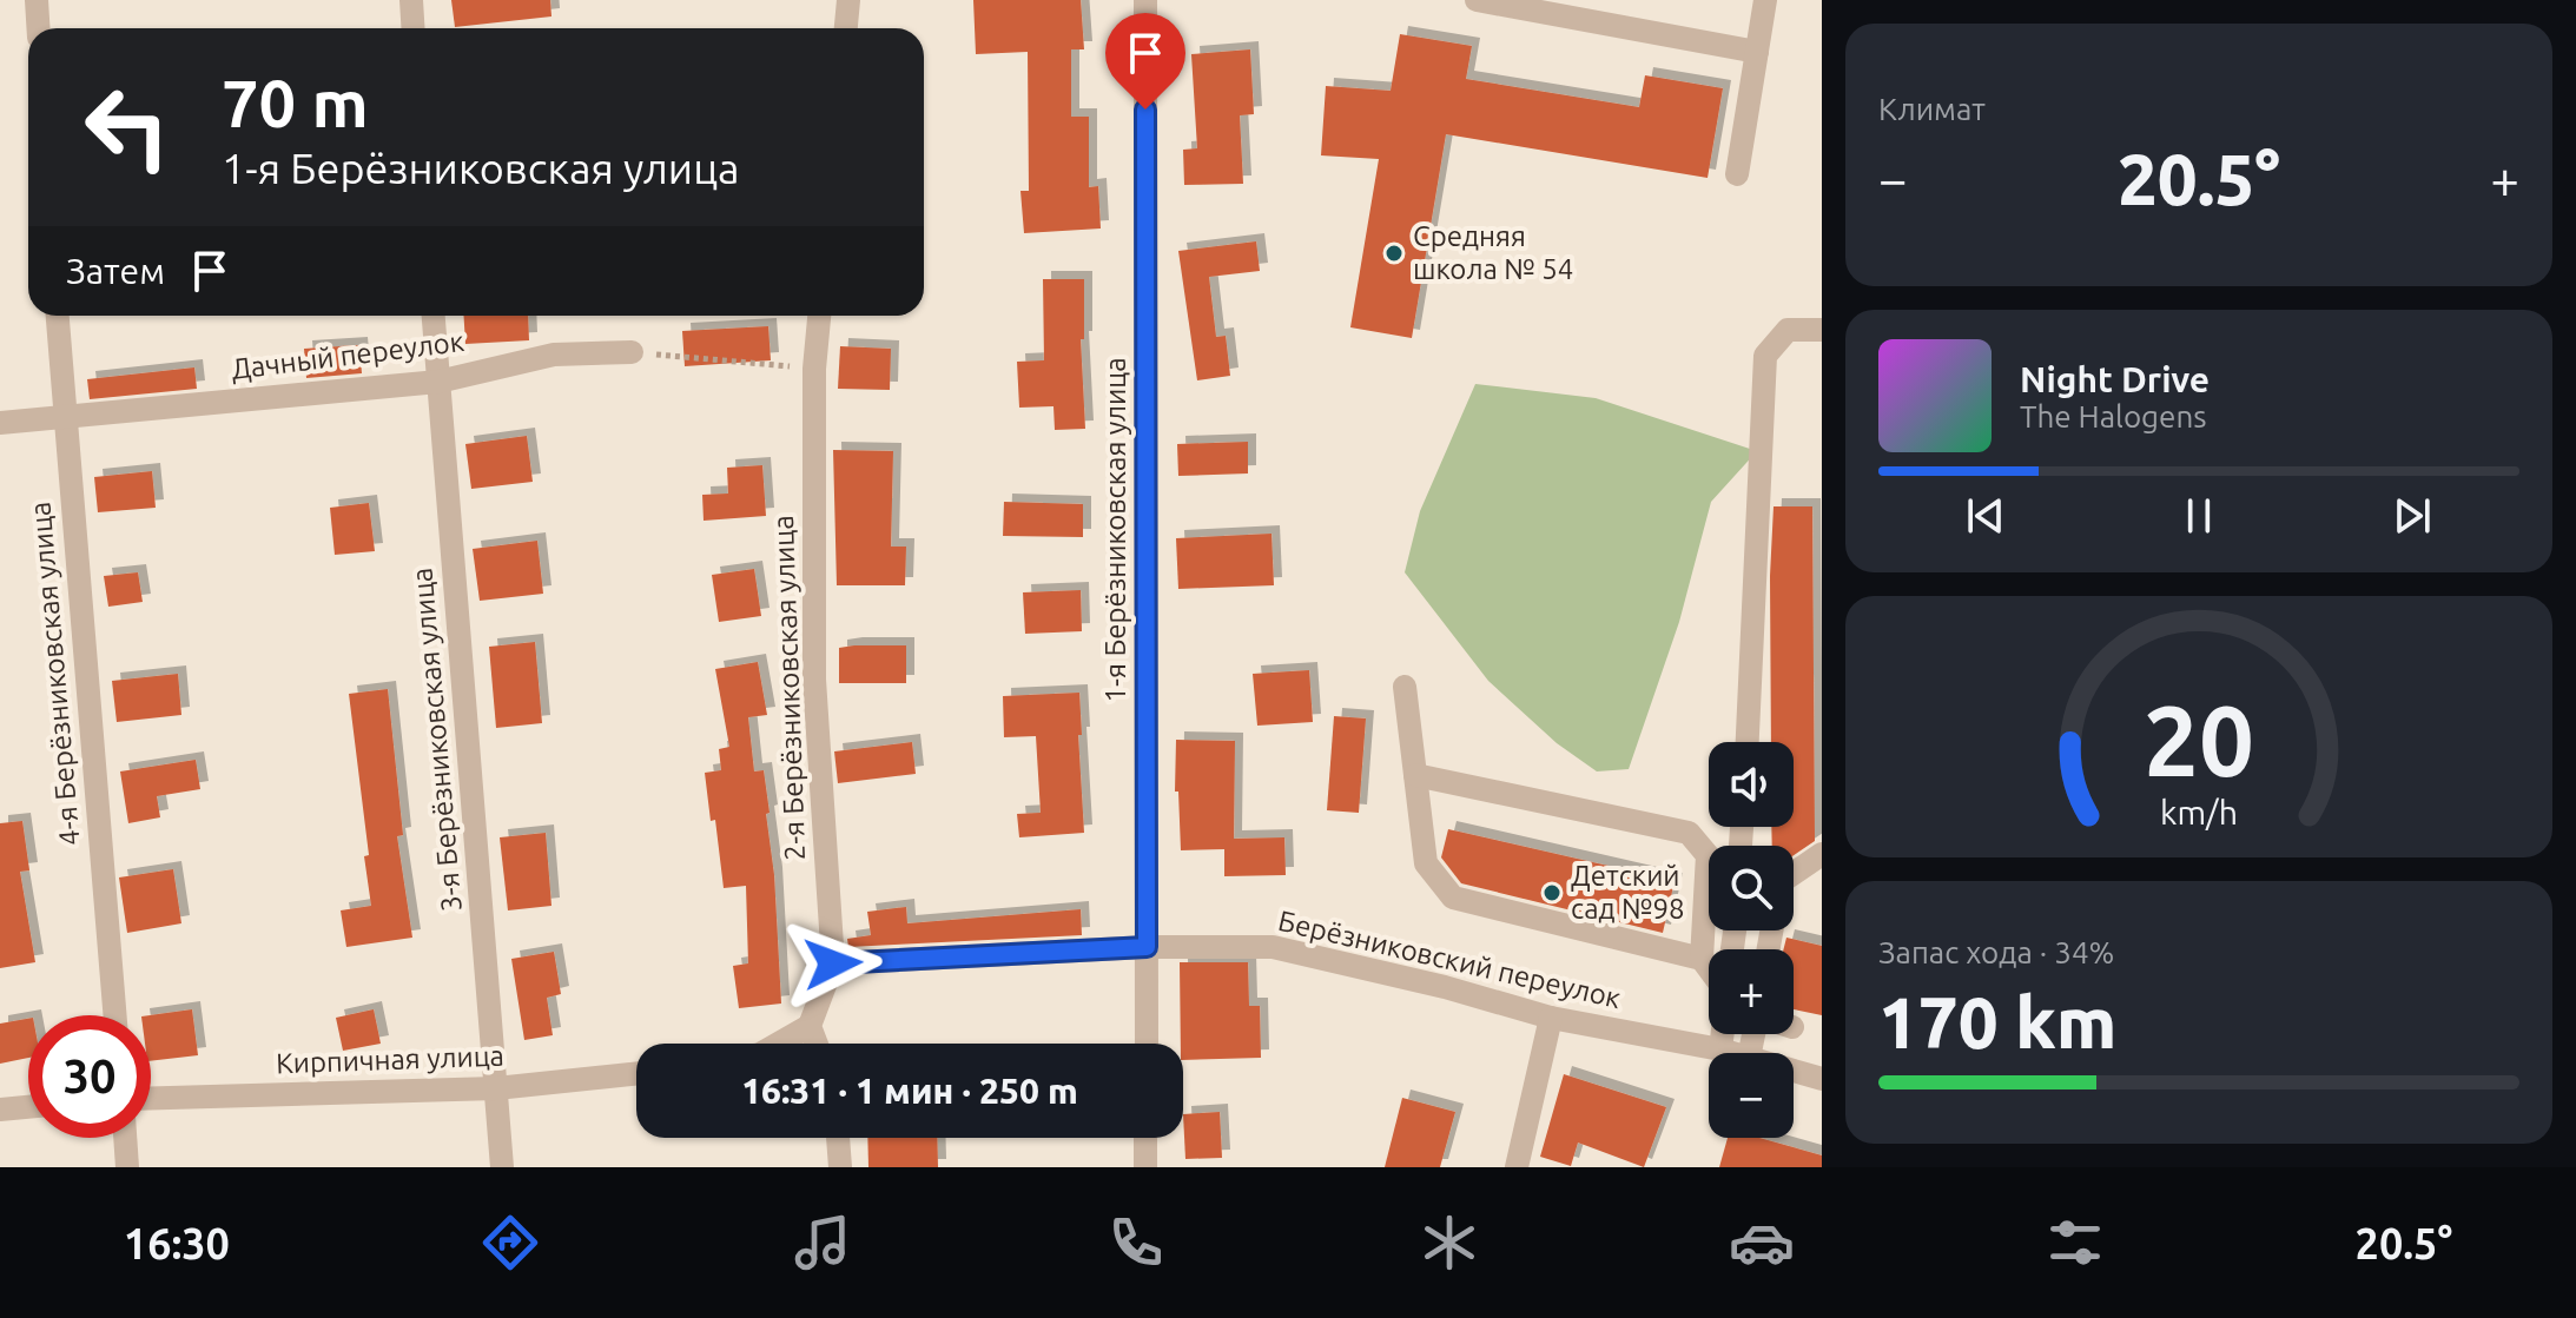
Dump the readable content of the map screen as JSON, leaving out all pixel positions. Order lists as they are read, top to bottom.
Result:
{
  "streets": {
    "street": [
      "Дачный переулок",
      "1-я Берёзниковская улица",
      "4-я Берёзниковская улица",
      "2-я Берёзниковская улица",
      "3-я Берёзниковская улица",
      "Берёзниковский переулок",
      "Кирпичная улица"
    ]
  },
  "crossings": [
    ["Дачный переулок", "4-я Берёзниковская улица"],
    ["Дачный переулок", "3-я Берёзниковская улица"],
    ["1-я Берёзниковская улица", "Берёзниковский переулок"],
    ["2-я Берёзниковская улица", "Берёзниковский переулок"],
    ["3-я Берёзниковская улица", "Кирпичная улица"]
  ],
  "places": ["Средняя школа № 54", "Детский сад №98"],
  "page": {
    "tile": [
      "Климат",
      ["Запас хода · 34%", "170 km"]
    ],
    "turn": ["70 m", "1-я Берёзниковская улица"],
    "heat": ["−", "20.5°", "+"],
    "then": "Затем",
    "song": ["Night Drive", "The Halogens"],
    "map_buttons": ["+", "−"],
    "limit": "30",
    "trip": "16:31 · 1 мин · 250 m",
    "tabs": ["16:30", "20.5°"],
    "gauge": ["20", "km/h"]
  }
}
